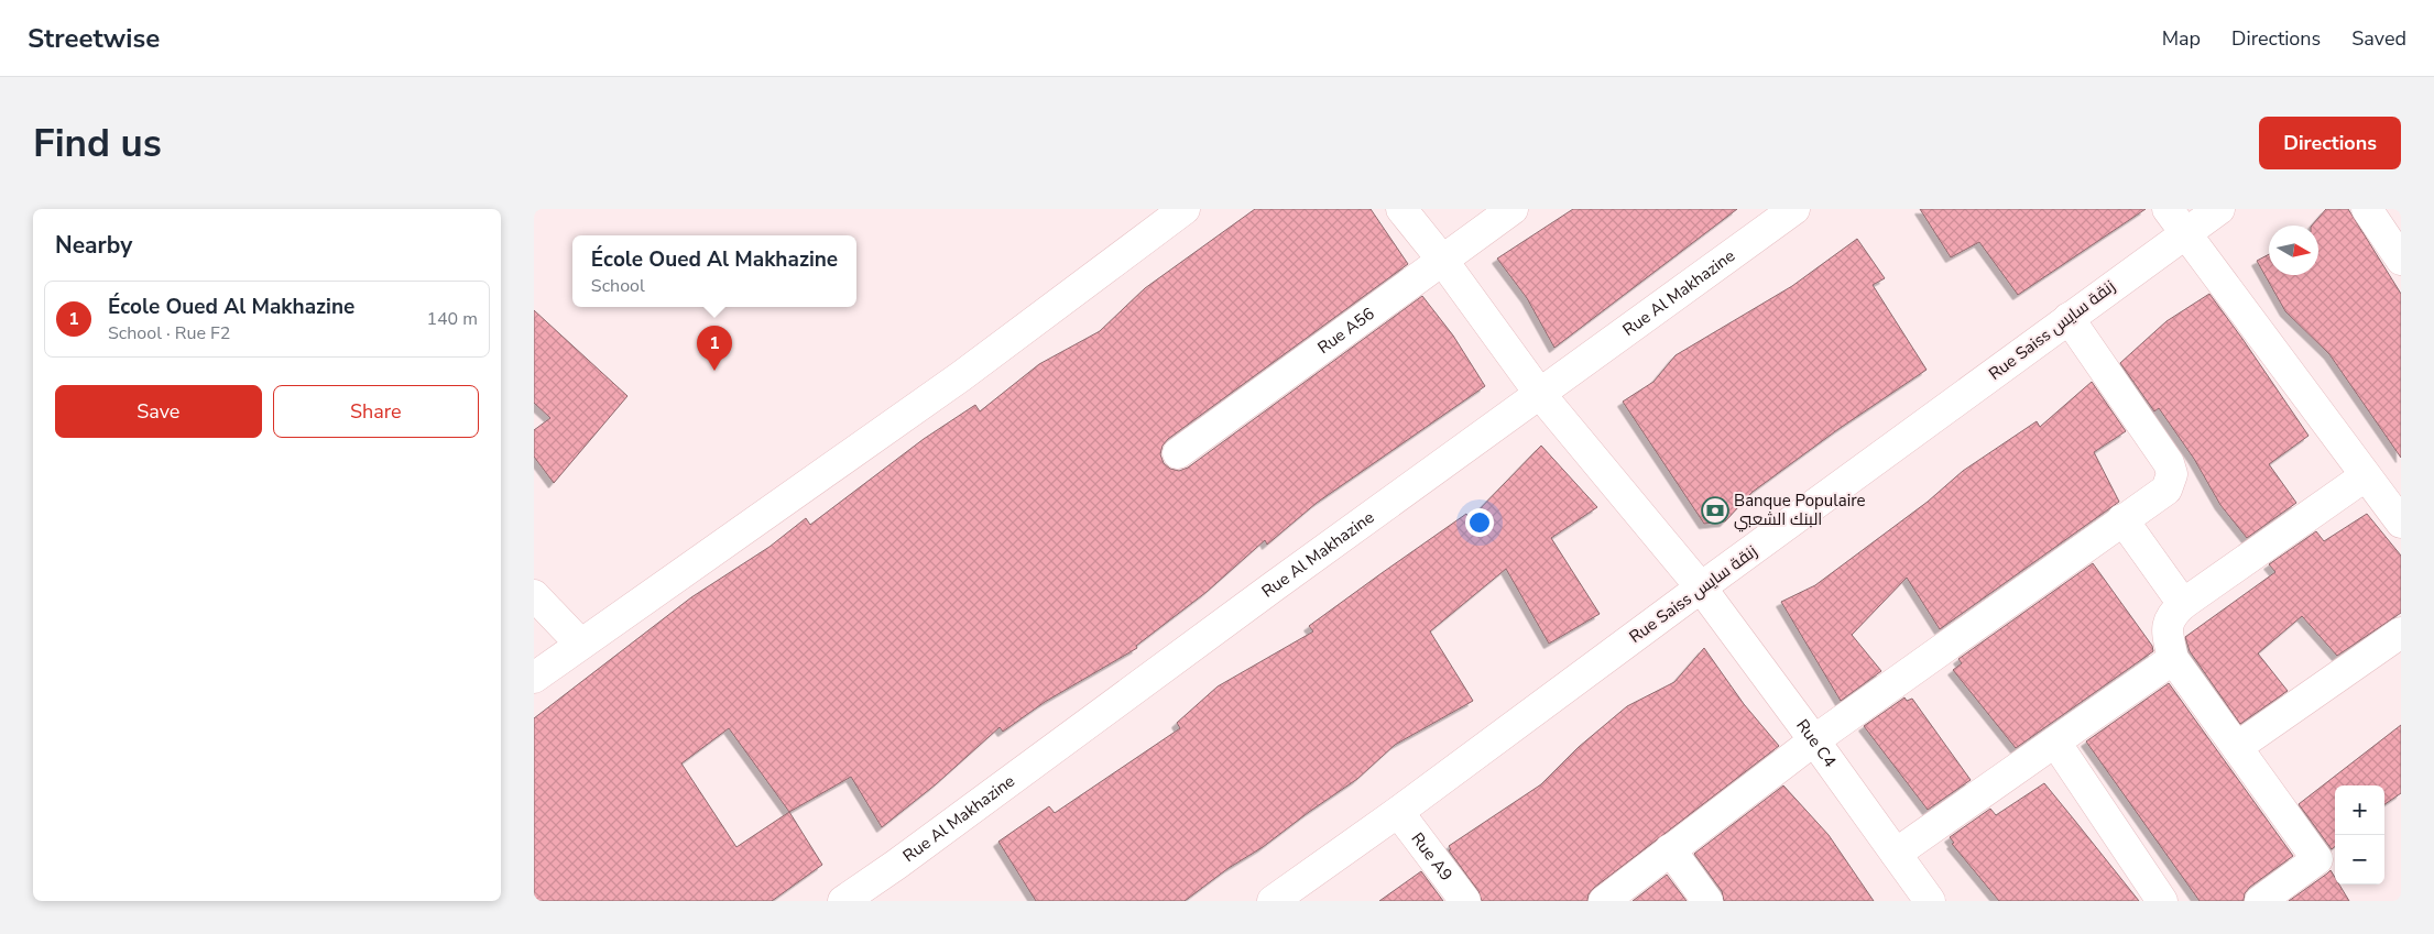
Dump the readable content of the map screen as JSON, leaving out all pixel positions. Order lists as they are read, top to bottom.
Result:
{
  "streets": {
    "street": [
      "Rue Al Makhazine",
      "Rue Saiss زنقة سايس",
      "Rue A56",
      "Rue C4",
      "Rue A9"
    ]
  },
  "crossings": [
    ["Rue Al Makhazine", "Rue C4"],
    ["Rue Saiss زنقة سايس", "Rue C4"],
    ["Rue Saiss زنقة سايس", "Rue A9"],
    ["Rue A56", "Rue C4"]
  ],
  "places": {
    "bank": ["Banque Populaire البنك الشعبي"]
  },
  "north": "right",
  "page": {
    "header": "Streetwise",
    "nav": ["Map", "Directions", "Saved"],
    "buttons": [
      "Directions",
      ["Save", "Share"]
    ],
    "title": "Find us",
    "heading": "Nearby",
    "popup": ["École Oued Al Makhazine", "School"],
    "list": [
      {
        "mark": "1",
        "name": "École Oued Al Makhazine",
        "note": "School · Rue F2",
        "value": "140 m"
      }
    ],
    "pins": "1",
    "map_buttons": ["+", "−"]
  }
}
